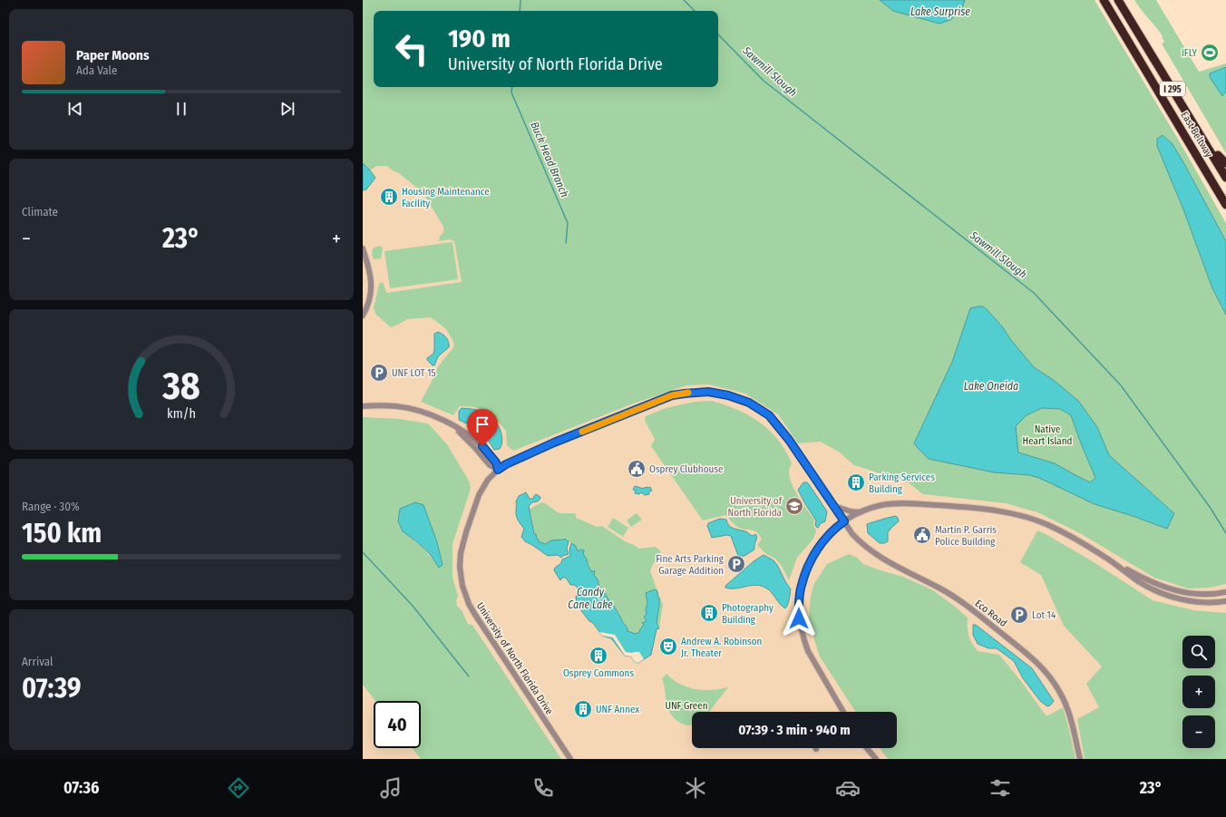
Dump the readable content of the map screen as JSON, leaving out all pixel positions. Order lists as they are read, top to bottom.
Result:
{
  "streets": {
    "highway": ["I 295", "East Beltway"],
    "street": ["Eco Road", "University of North Florida Drive"]
  },
  "crossings": [
    ["Eco Road", "University of North Florida Drive"]
  ],
  "water": [
    "Lake Surprise",
    "Sawmill Slough",
    "Buck Head Branch",
    "Lake Oneida",
    "Candy Cane Lake"
  ],
  "parks": ["Native Heart Island", "UNF Green"],
  "places": {
    "sports": ["iFLY"],
    "building": [
      "Housing Maintenance Facility",
      "Parking Services Building",
      "Photography Building",
      "Osprey Commons",
      "UNF Annex"
    ],
    "parking": ["UNF LOT 15", "Fine Arts Parking Garage Addition", "Lot 14"],
    "public building": ["Osprey Clubhouse", "Martin P. Garris Police Building"],
    "school or university": ["University of North Florida"],
    "theatre": ["Andrew A. Robinson Jr. Theater"]
  },
  "page": {
    "turn": ["190 m", "University of North Florida Drive"],
    "song": ["Paper Moons", "Ada Vale"],
    "tile": [
      "Climate",
      ["Range · 30%", "150 km"],
      ["Arrival", "07:39"]
    ],
    "heat": ["−", "23°", "+"],
    "map_buttons": ["+", "−"],
    "limit": "40",
    "trip": "07:39 · 3 min · 940 m",
    "tabs": ["07:36", "23°"],
    "gauge": ["38", "km/h"]
  }
}
